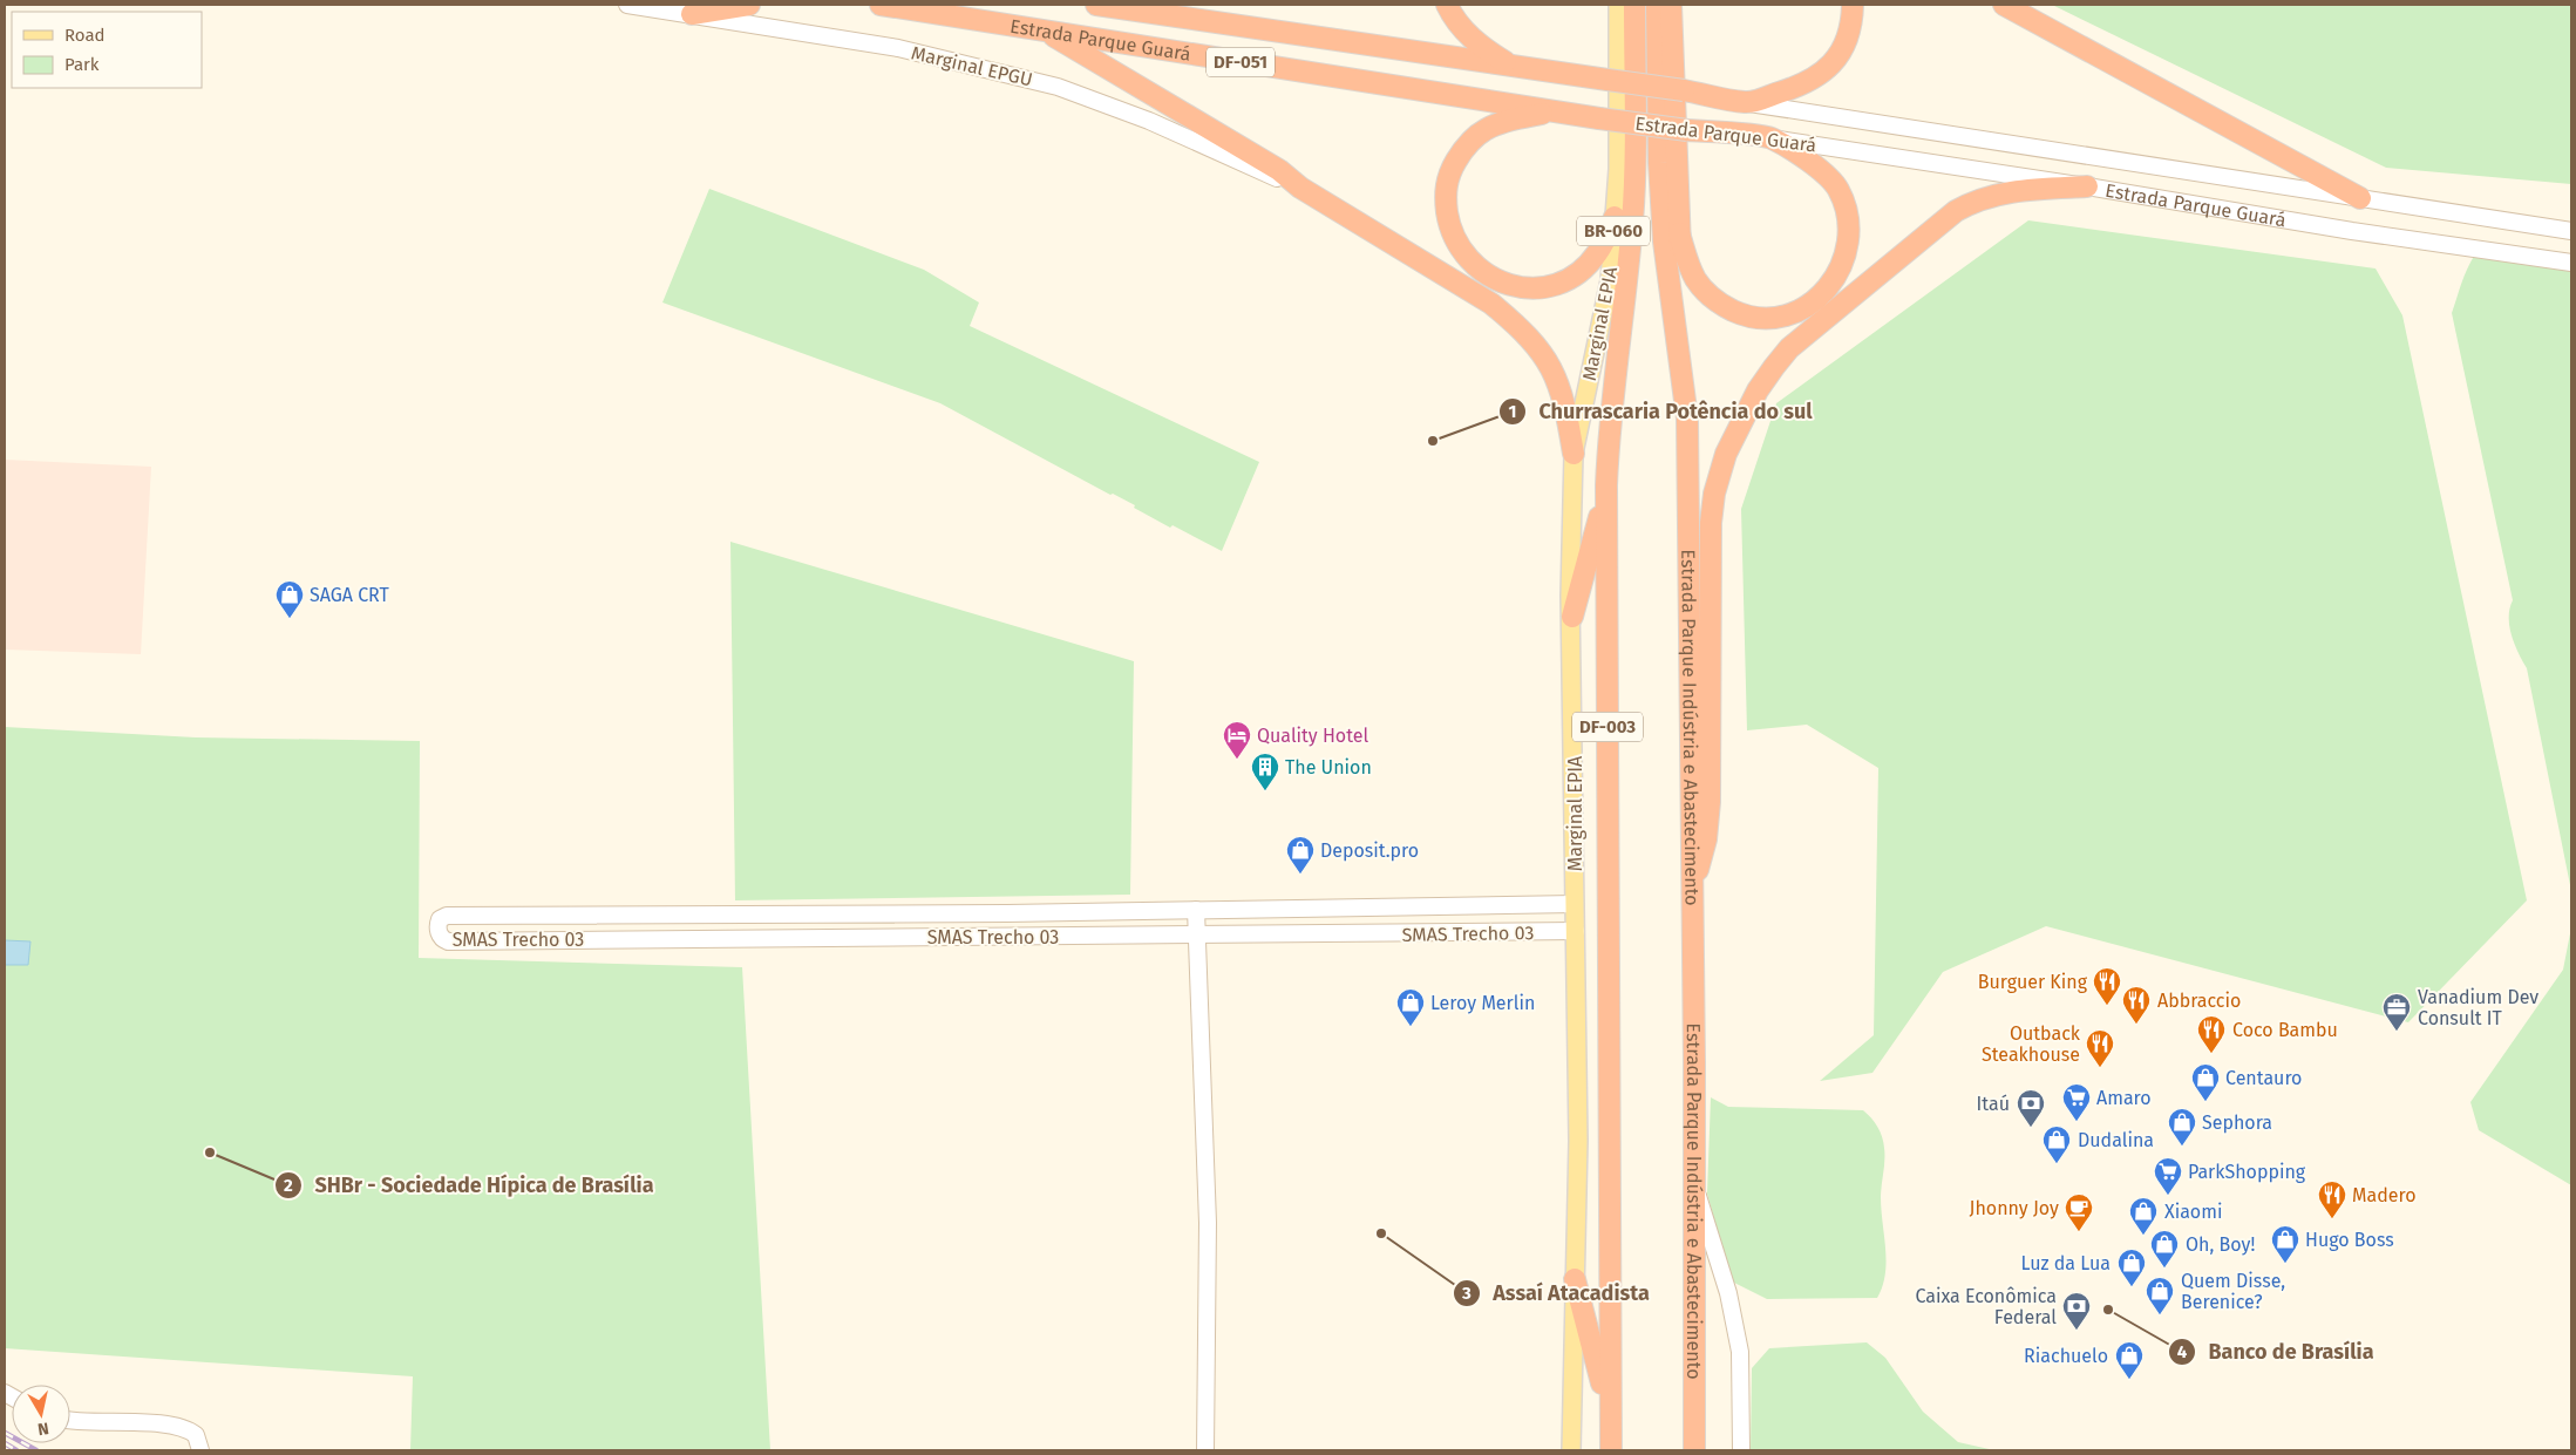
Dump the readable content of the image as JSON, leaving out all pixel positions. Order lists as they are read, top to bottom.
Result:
{
  "streets": {
    "highway": [
      "Estrada Parque Guará",
      "DF-051",
      "DF-003",
      "Estrada Parque Indústria e Abastecimento"
    ],
    "main road": ["BR-060", "Marginal EPIA"],
    "street": ["Marginal EPGU", "SMAS Trecho 03"]
  },
  "crossings": [
    ["Marginal EPIA", "SMAS Trecho 03"]
  ],
  "places": {
    "other": [
      "Churrascaria Potência do sul",
      "SHBr - Sociedade Hípica de Brasília",
      "Assaí Atacadista",
      "Banco de Brasília"
    ],
    "shop": [
      "SAGA CRT",
      "Deposit.pro",
      "Leroy Merlin",
      "Centauro",
      "Sephora",
      "Dudalina",
      "Xiaomi",
      "Hugo Boss",
      "Oh, Boy!",
      "Luz da Lua",
      "Quem Disse, Berenice?",
      "Riachuelo"
    ],
    "hotel": ["Quality Hotel"],
    "building": ["The Union"],
    "restaurant": [
      "Burguer King",
      "Abbraccio",
      "Coco Bambu",
      "Outback Steakhouse",
      "Madero"
    ],
    "office": ["Vanadium Dev Consult IT"],
    "supermarket": ["Amaro", "ParkShopping"],
    "bank": ["Itaú", "Caixa Econômica Federal"],
    "cafe": ["Jhonny Joy"]
  },
  "legend": ["Road", "Park"],
  "north": "bottom"
}
